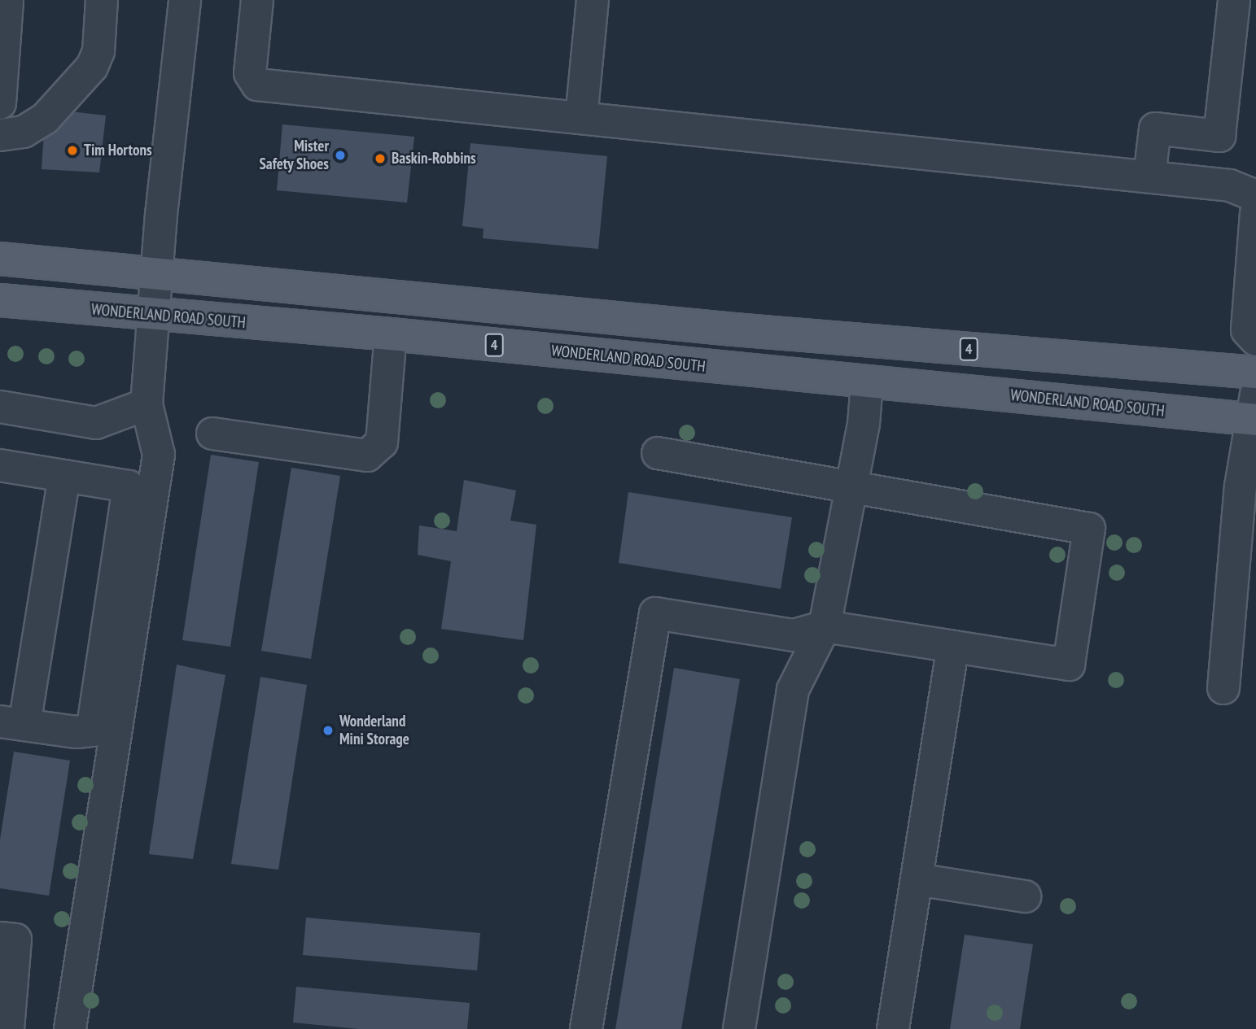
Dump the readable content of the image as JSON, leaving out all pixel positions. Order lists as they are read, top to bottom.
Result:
{
  "streets": {
    "main road": ["WONDERLAND ROAD SOUTH", "4"]
  },
  "places": [
    "Tim Hortons",
    "Mister Safety Shoes",
    "Baskin-Robbins",
    "Wonderland Mini Storage"
  ]
}
